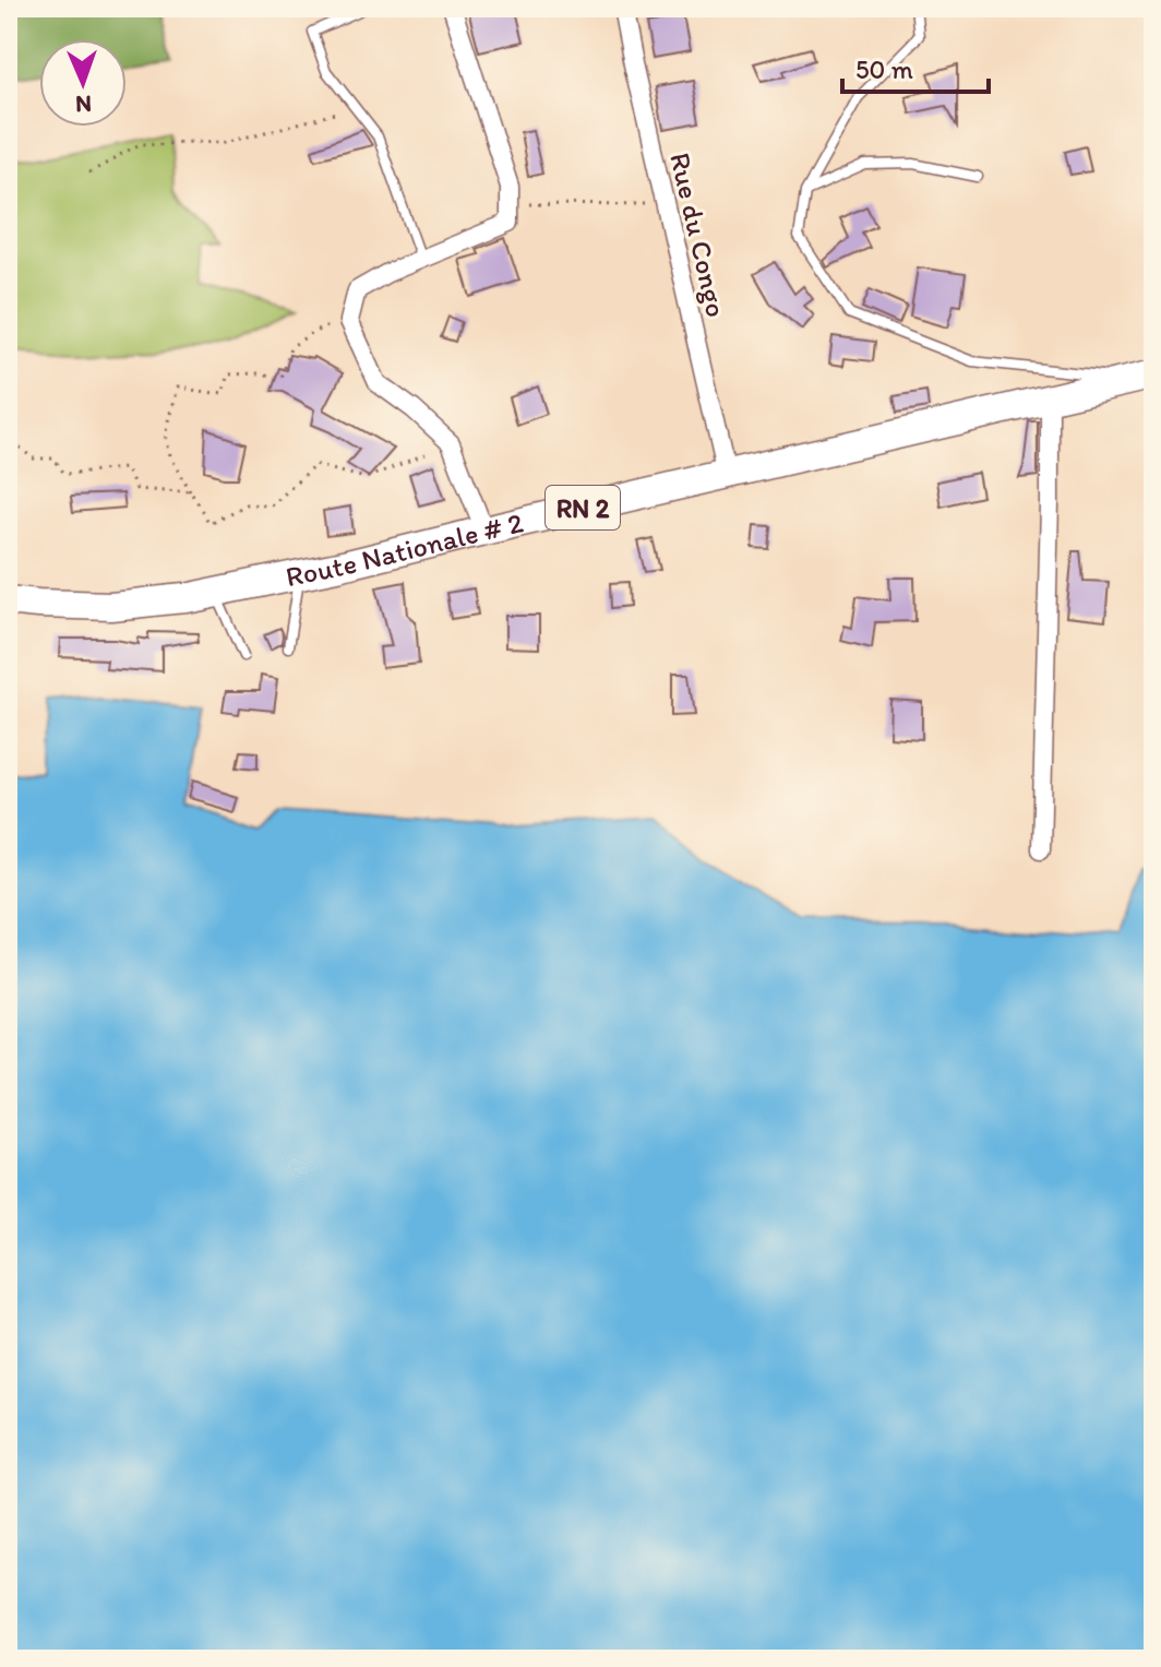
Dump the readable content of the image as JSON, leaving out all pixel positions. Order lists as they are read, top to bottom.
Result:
{
  "streets": {
    "main road": ["RN 2", "Route Nationale # 2"],
    "street": ["Rue du Congo"]
  },
  "crossings": [
    ["Rue du Congo", "Route Nationale # 2"]
  ],
  "scale_bar": "50 m",
  "north": "bottom"
}
